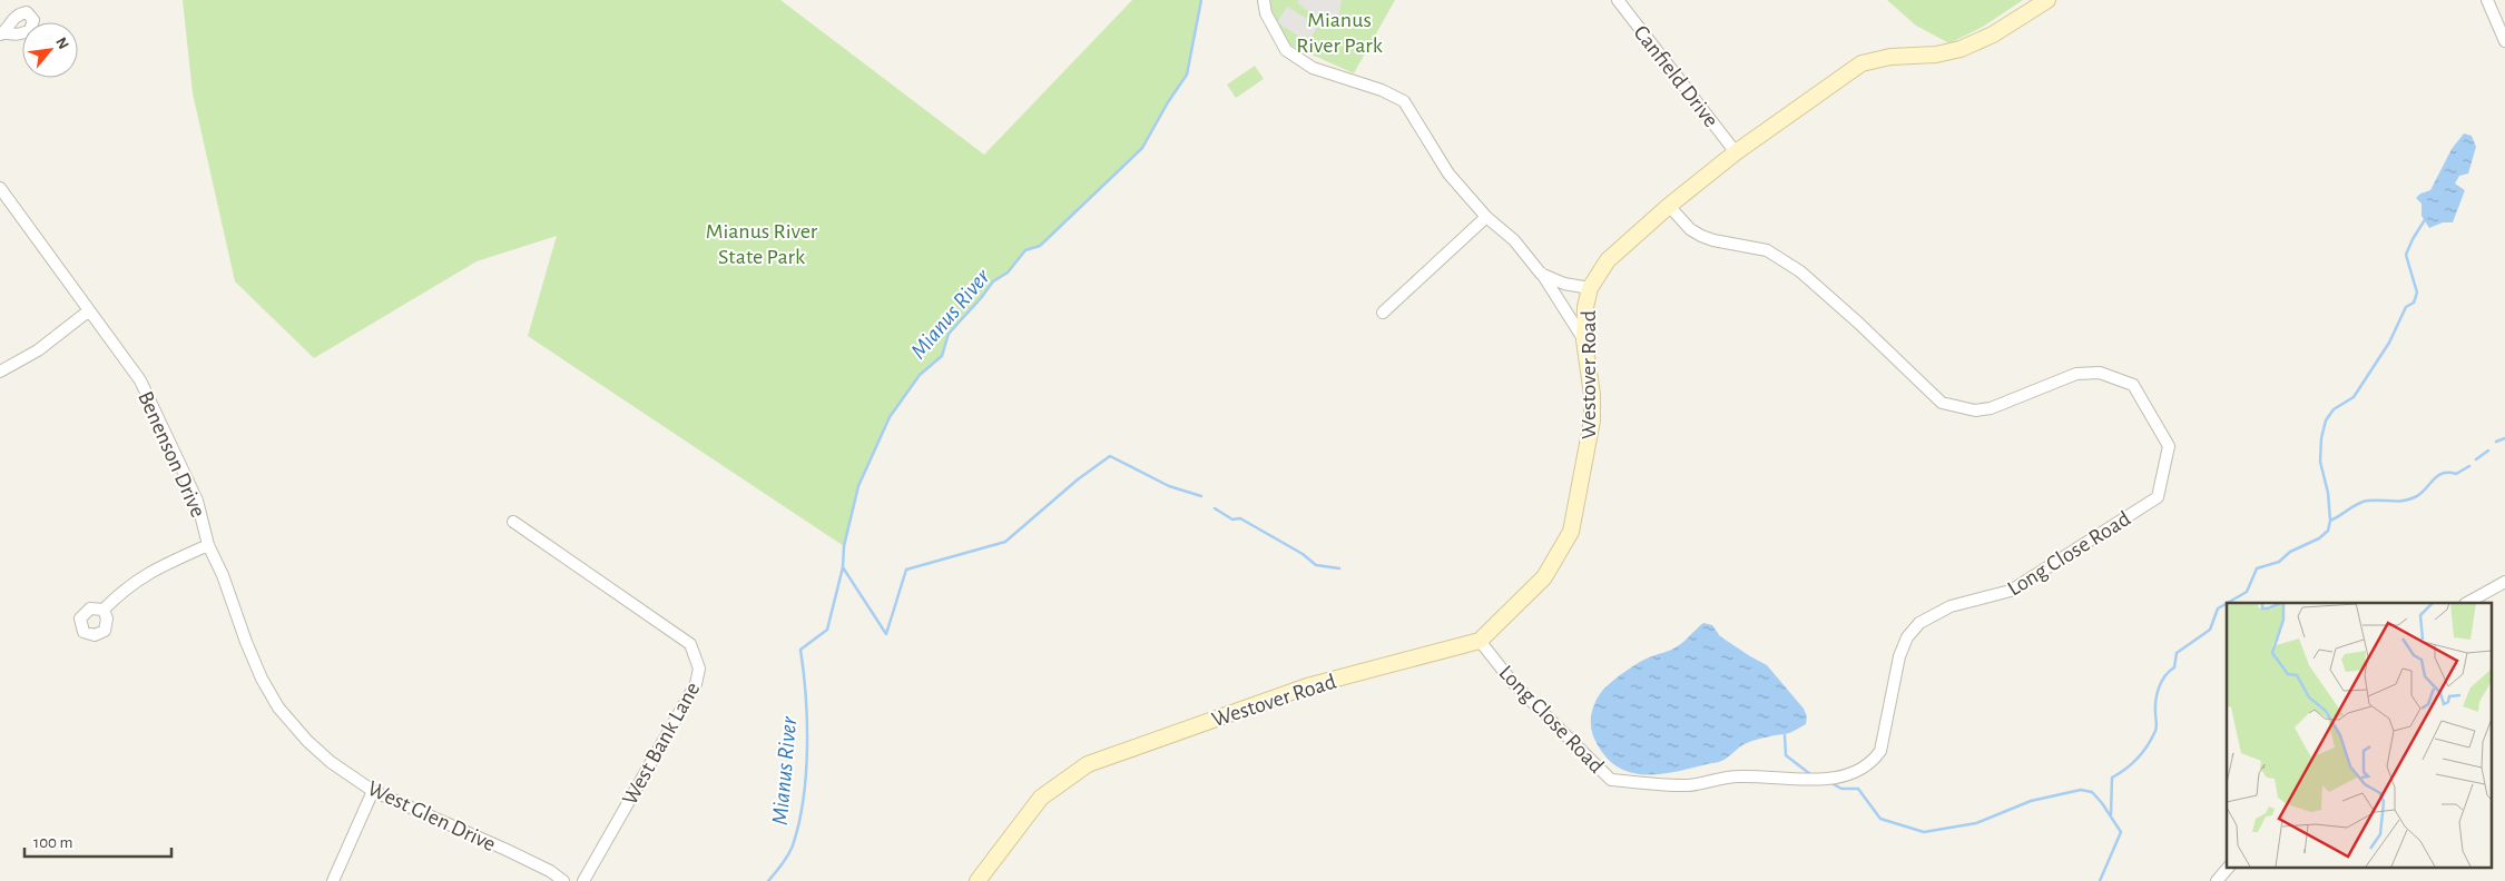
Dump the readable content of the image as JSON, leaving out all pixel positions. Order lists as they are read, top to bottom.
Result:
{
  "streets": {
    "street": [
      "Canfield Drive",
      "Westover Road",
      "Benenson Drive",
      "Long Close Road",
      "West Bank Lane",
      "West Glen Drive"
    ]
  },
  "crossings": [
    ["Canfield Drive", "Westover Road"],
    ["Westover Road", "Long Close Road"],
    ["Benenson Drive", "West Glen Drive"]
  ],
  "water": ["Mianus River"],
  "parks": ["Mianus River Park", "Mianus River State Park"],
  "scale_bar": "100 m",
  "north": "top right"
}
